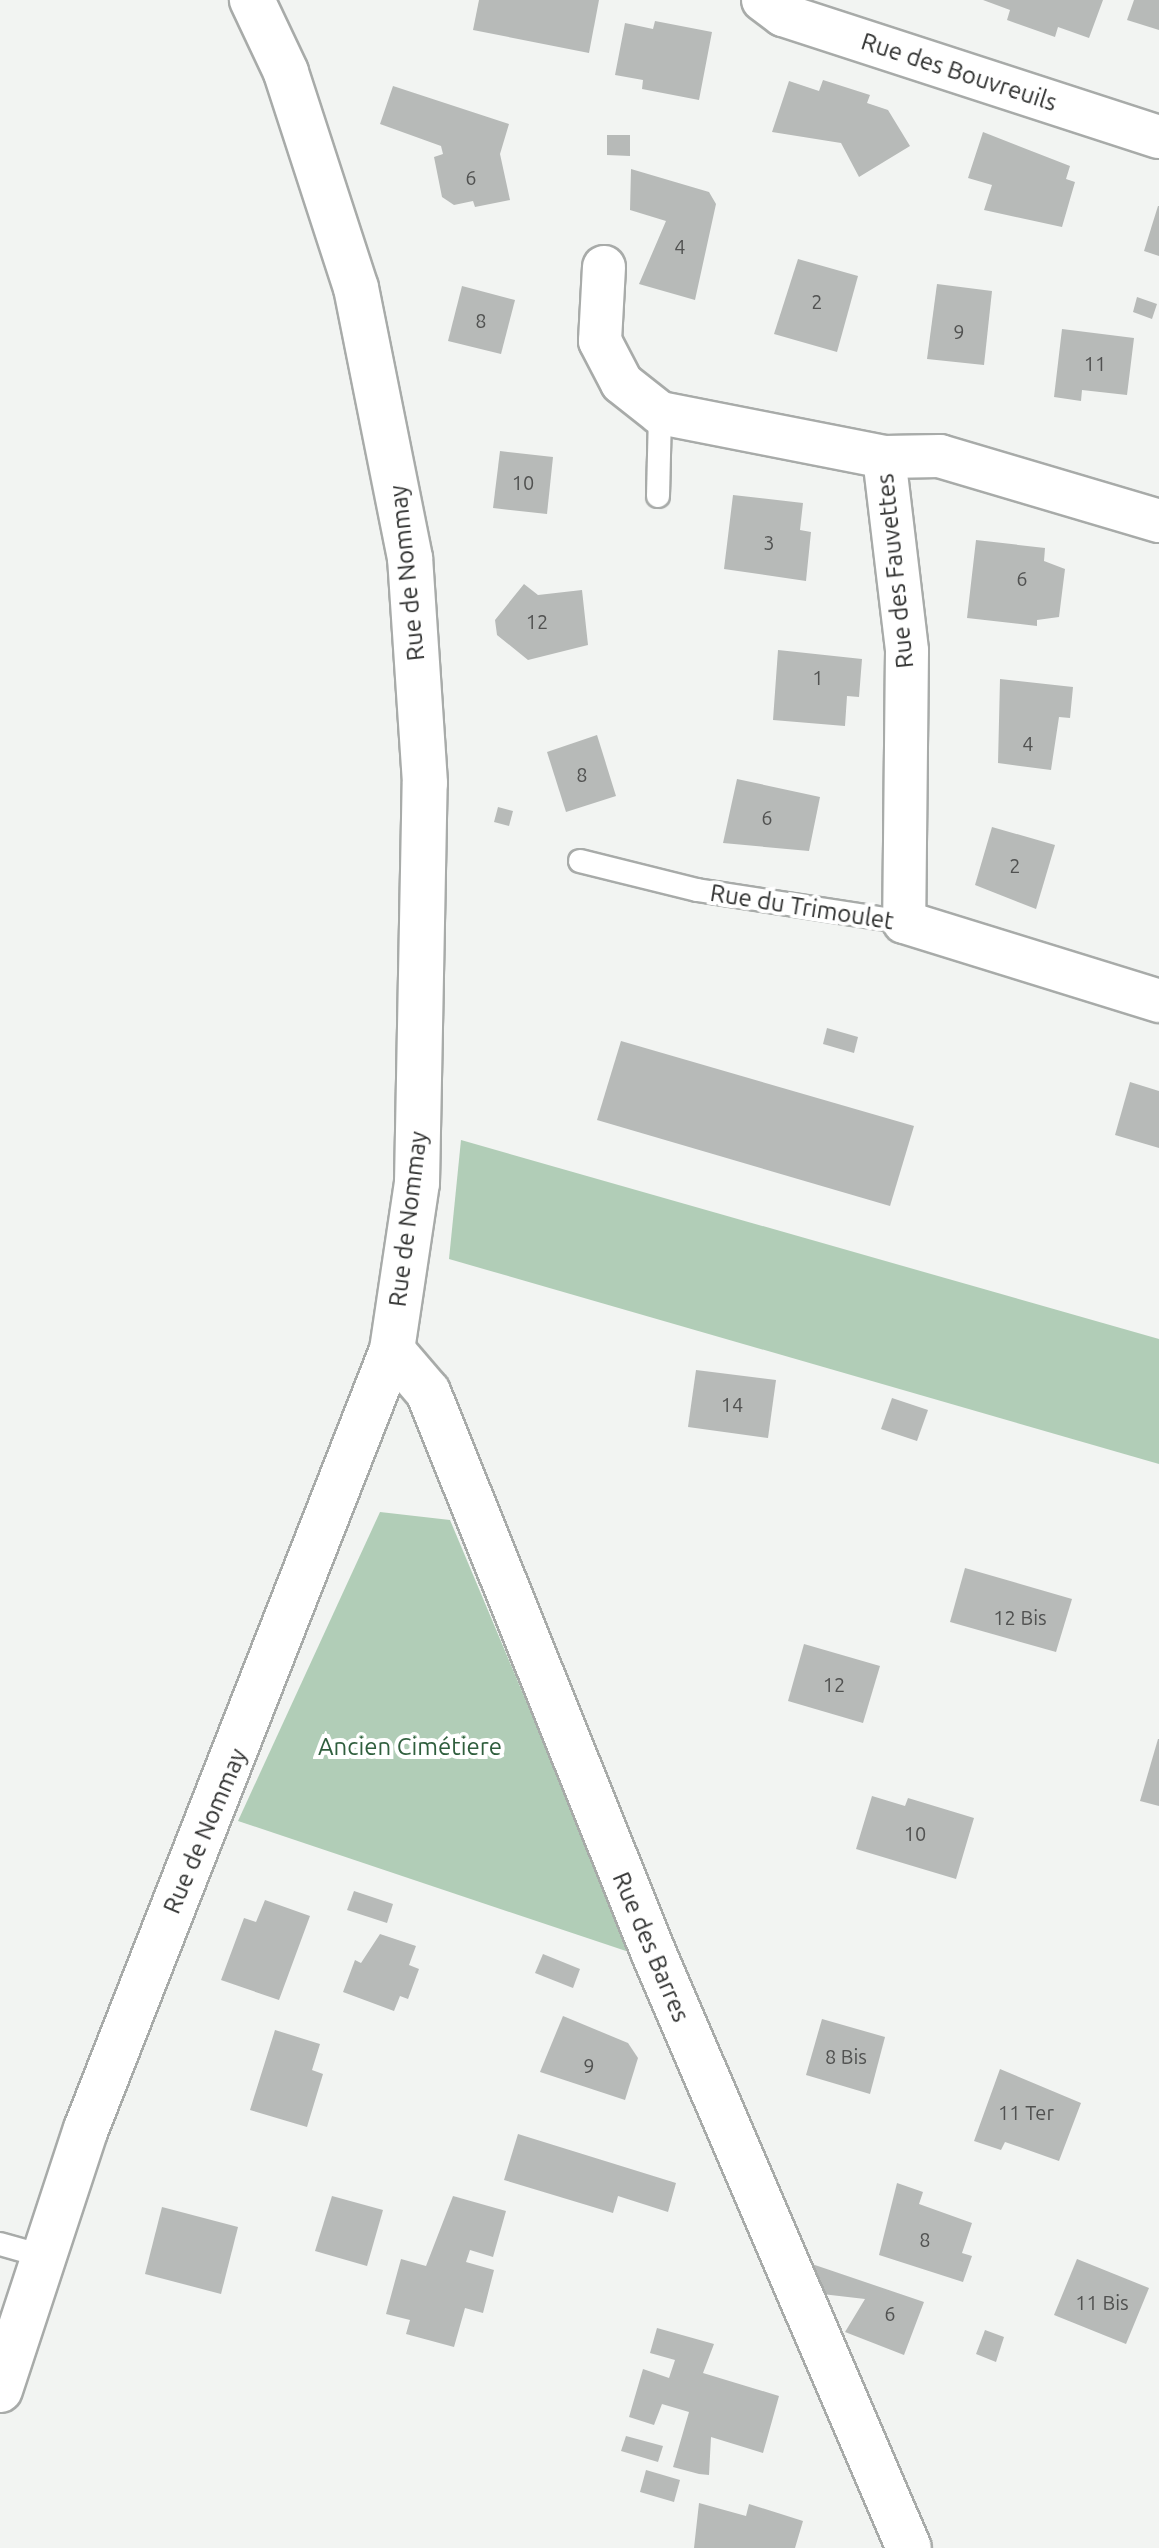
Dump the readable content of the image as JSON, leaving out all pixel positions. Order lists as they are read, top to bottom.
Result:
{
  "streets": {
    "street": [
      "Rue des Bouvreuils",
      "Rue des Fauvettes",
      "Rue de Nommay",
      "Rue du Trimoulet",
      "Rue des Barres"
    ]
  },
  "crossings": [
    ["Rue des Fauvettes", "Rue du Trimoulet"],
    ["Rue de Nommay", "Rue des Barres"]
  ],
  "parks": ["Ancien Cimétiere"],
  "house_numbers": [
    "6",
    "4",
    "2",
    "8",
    "9",
    "11",
    "10",
    "3",
    "6",
    "12",
    "1",
    "4",
    "8",
    "6",
    "2",
    "14",
    "12 Bis",
    "12",
    "10",
    "8 Bis",
    "9",
    "11 Ter",
    "8",
    "11 Bis",
    "6"
  ]
}
